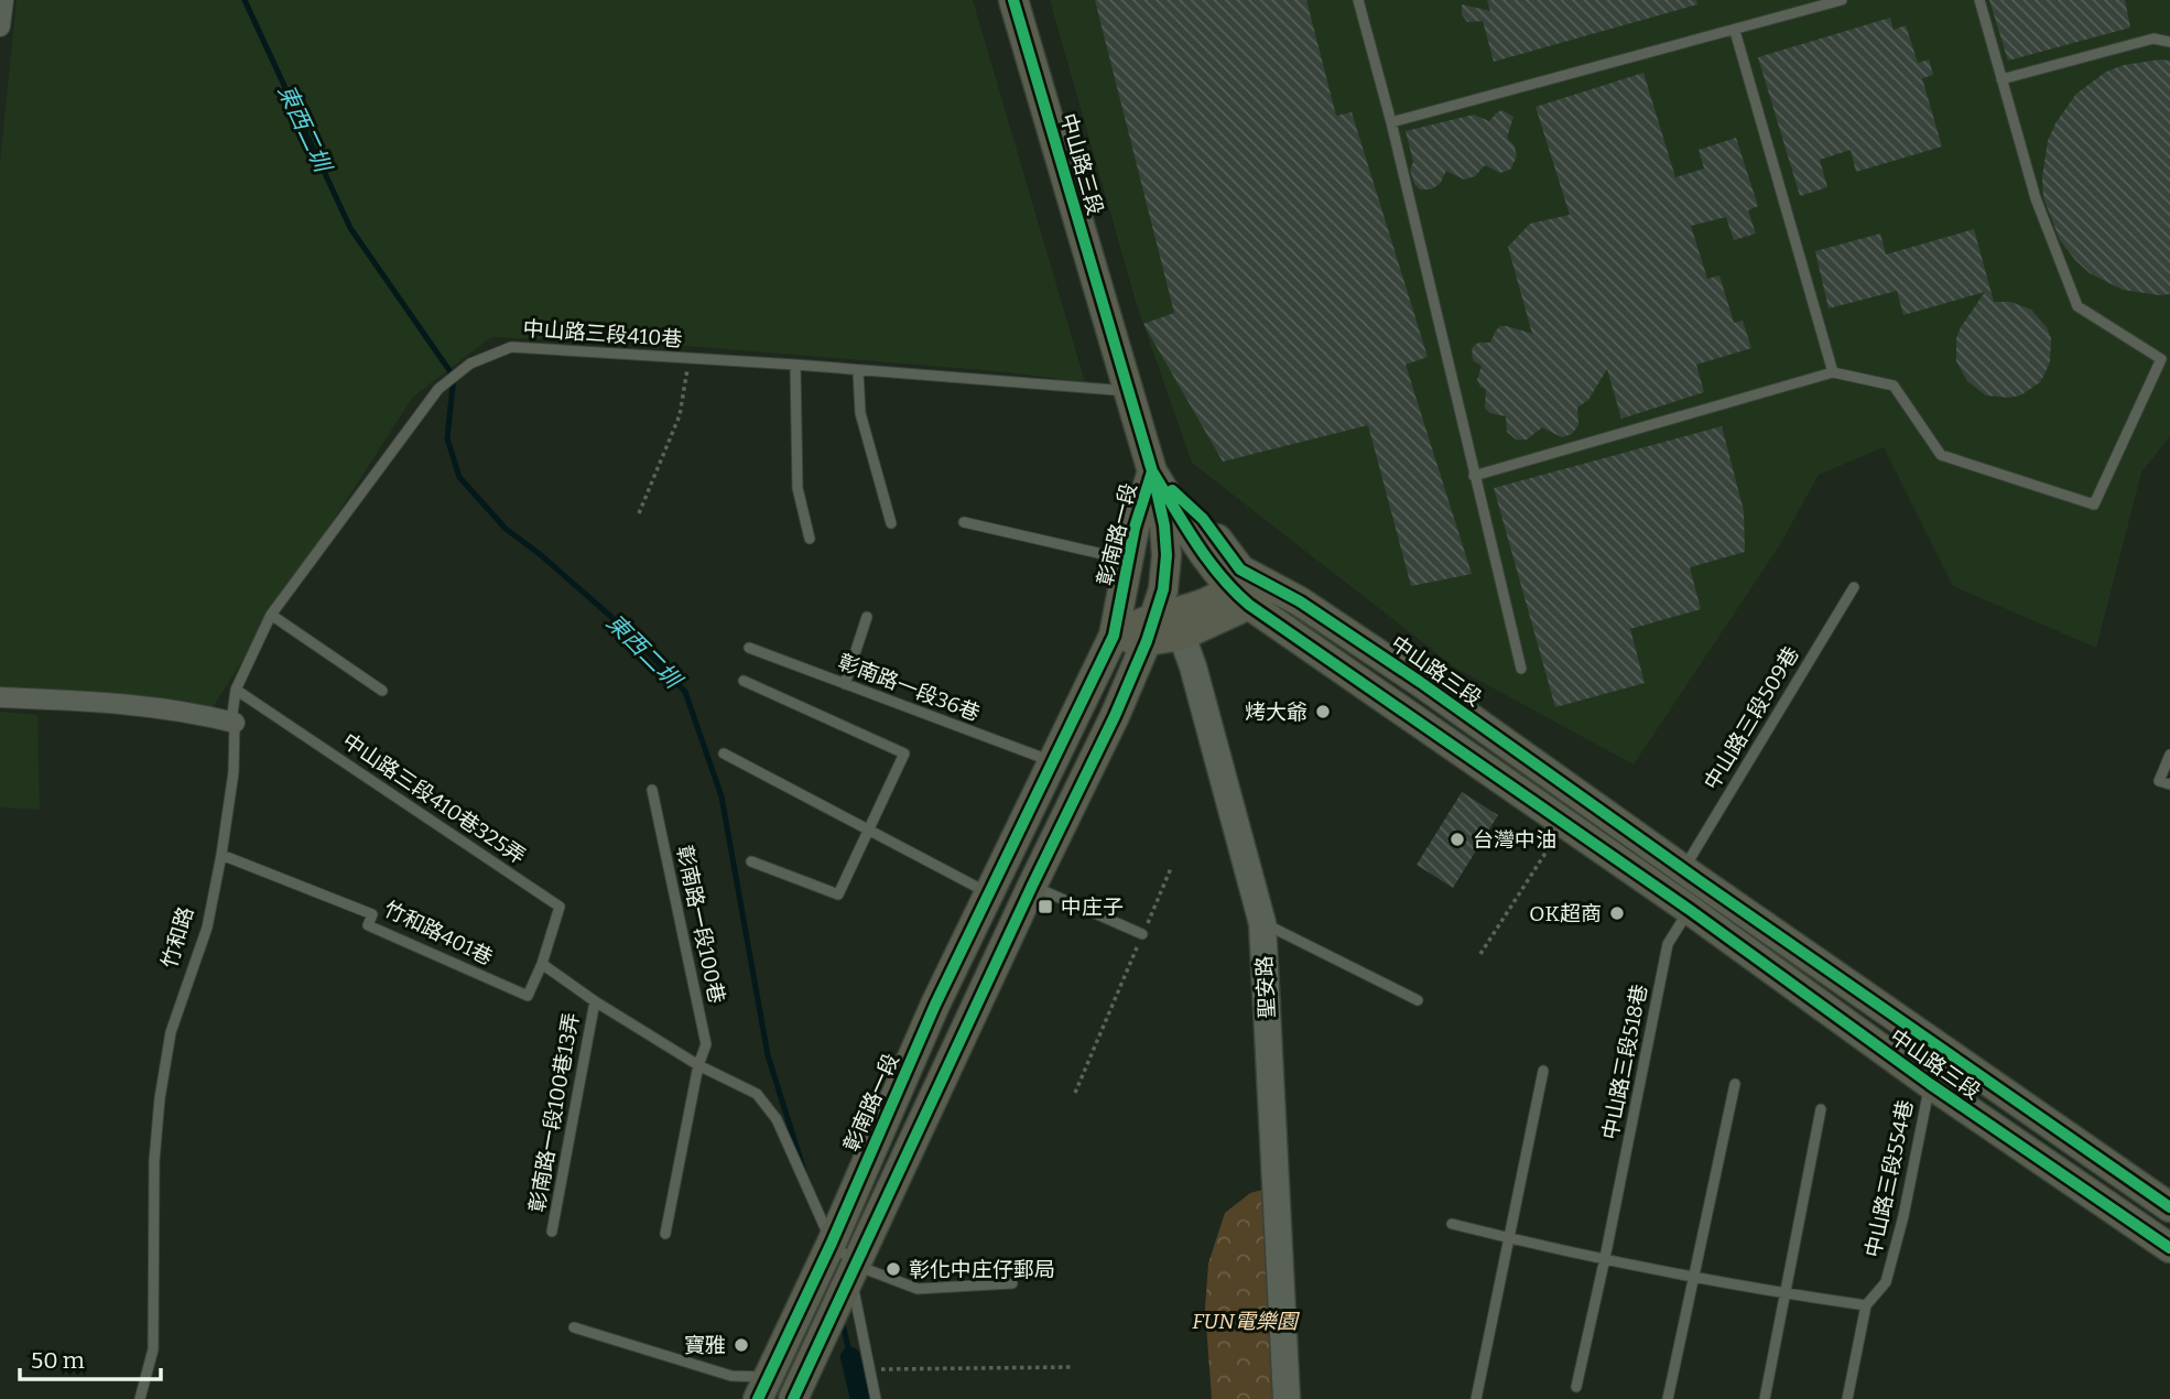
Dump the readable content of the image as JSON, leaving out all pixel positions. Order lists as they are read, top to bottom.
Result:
{
  "streets": {
    "main road": ["中山路三段", "彰南路一段"],
    "street": ["聖安路"],
    "lane": [
      "中山路三段410巷",
      "彰南路一段36巷",
      "中山路三段509巷",
      "中山路三段410巷325弄",
      "彰南路一段100巷",
      "竹和路401巷",
      "竹和路",
      "中山路三段518巷",
      "彰南路一段100巷13弄",
      "中山路三段554巷"
    ]
  },
  "crossings": [
    ["中山路三段", "中山路三段410巷"],
    ["中山路三段", "彰南路一段"],
    ["中山路三段", "中山路三段509巷"],
    ["中山路三段", "中山路三段518巷"],
    ["中山路三段", "中山路三段554巷"],
    ["中山路三段410巷", "中山路三段410巷325弄"],
    ["中山路三段410巷", "竹和路"],
    ["彰南路一段", "彰南路一段36巷"],
    ["彰南路一段", "聖安路"],
    ["中山路三段509巷", "中山路三段518巷"],
    ["中山路三段410巷325弄", "竹和路401巷"],
    ["竹和路401巷", "竹和路"]
  ],
  "water": ["東西二圳"],
  "parks": ["FUN電樂園"],
  "places": {
    "other": [
      "烤大爺",
      "台灣中油",
      "OK超商",
      "彰化中庄仔郵局",
      "寶雅"
    ],
    "transit": ["中庄子"]
  },
  "scale_bar": "50 m"
}
